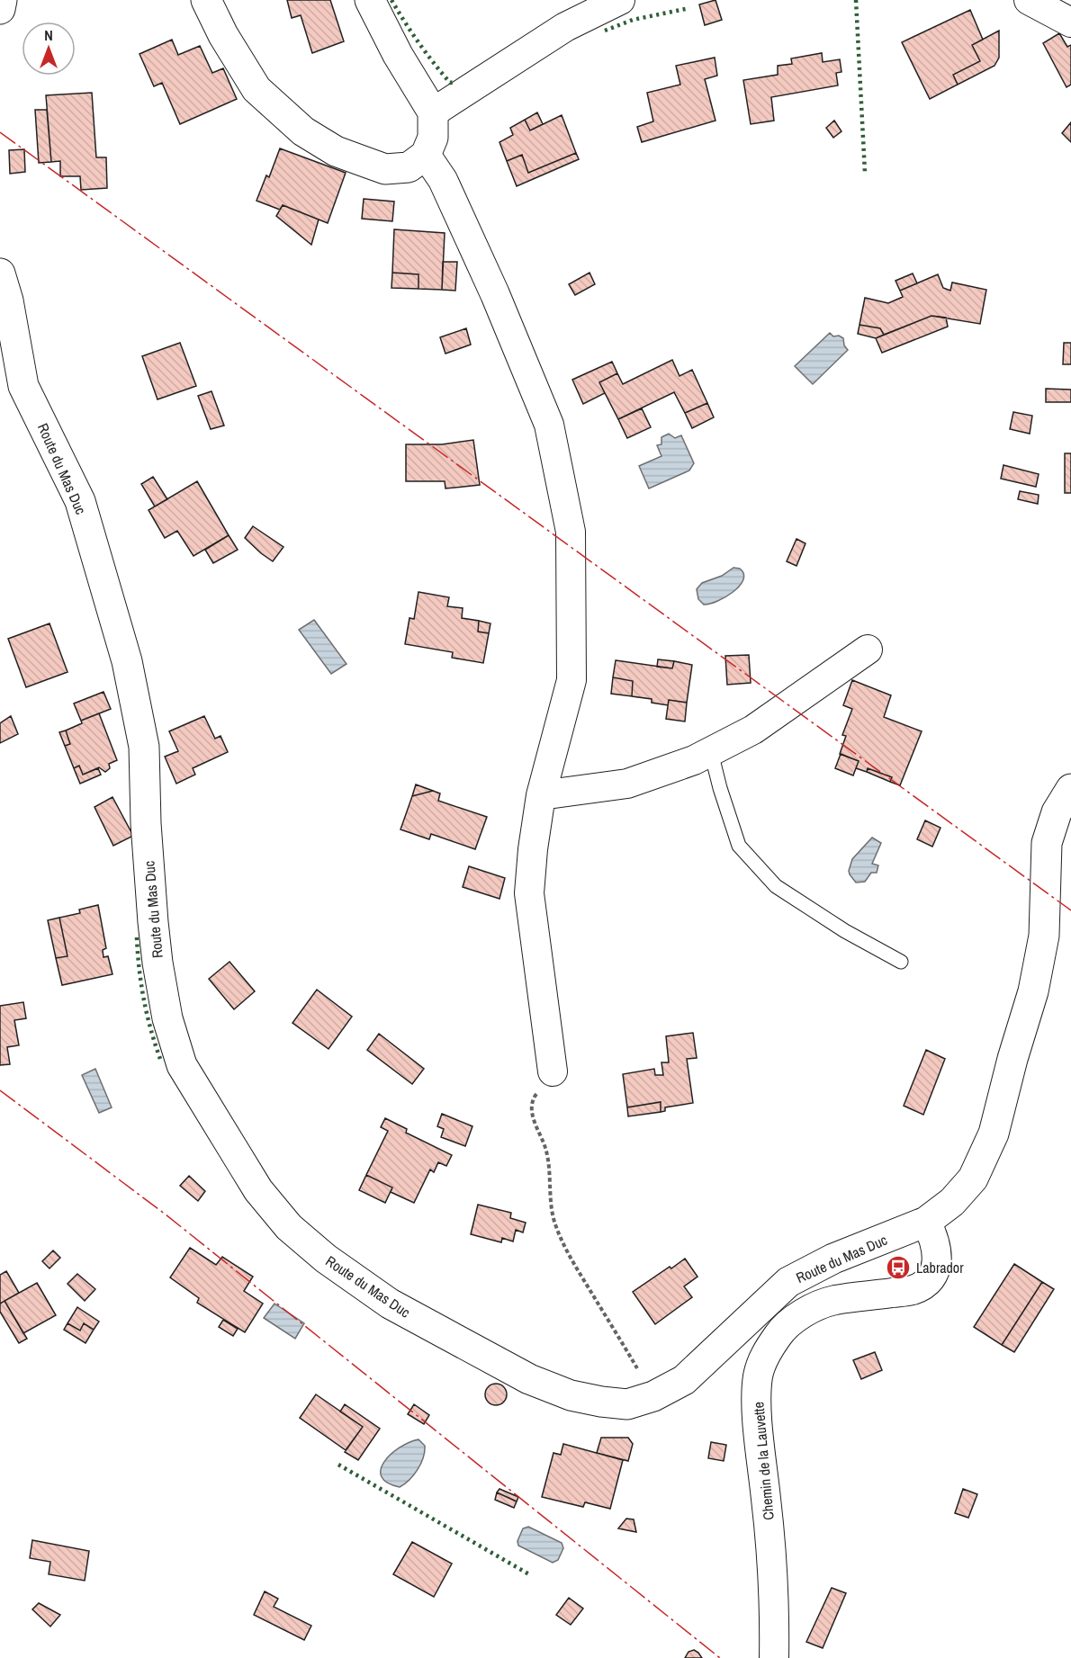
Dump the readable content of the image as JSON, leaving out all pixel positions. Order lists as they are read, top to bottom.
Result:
{
  "streets": {
    "street": ["Route du Mas Duc", "Chemin de la Lauvette"]
  },
  "crossings": [
    ["Route du Mas Duc", "Chemin de la Lauvette"]
  ],
  "places": {
    "bus stop": ["Labrador"]
  },
  "north": "top"
}
